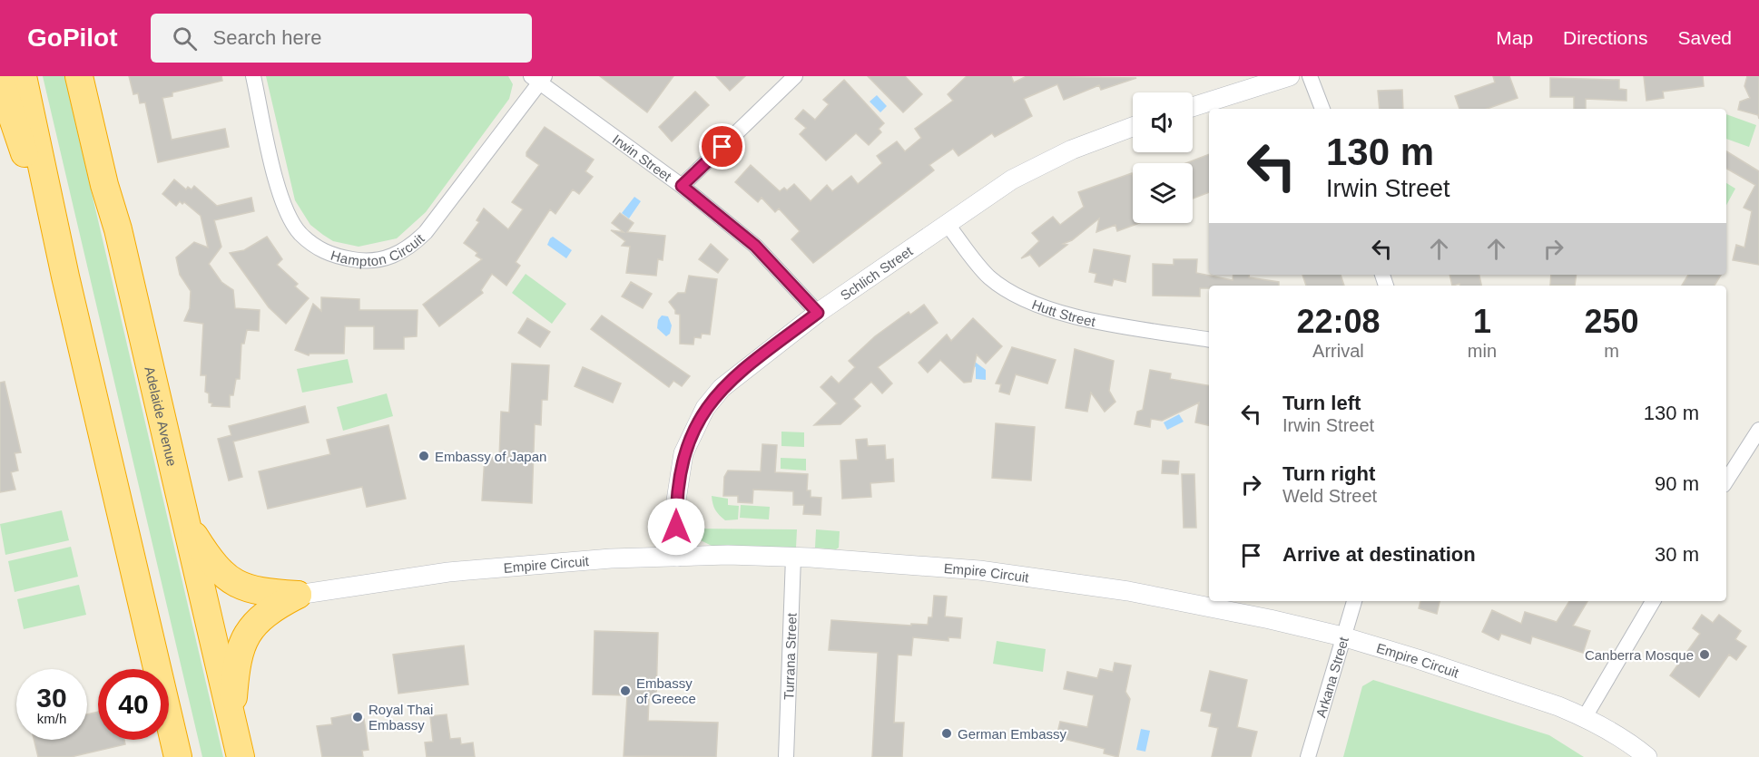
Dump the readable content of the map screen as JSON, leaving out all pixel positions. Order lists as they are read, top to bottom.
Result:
{
  "streets": {
    "highway": ["Adelaide Avenue"],
    "street": [
      "Irwin Street",
      "Hampton Circuit",
      "Schlich Street",
      "Hutt Street",
      "Empire Circuit",
      "Turrana Street",
      "Arkana Street"
    ]
  },
  "crossings": [
    ["Irwin Street", "Hampton Circuit"],
    ["Irwin Street", "Schlich Street"],
    ["Schlich Street", "Hutt Street"],
    ["Schlich Street", "Empire Circuit"],
    ["Empire Circuit", "Turrana Street"],
    ["Empire Circuit", "Arkana Street"]
  ],
  "places": [
    "Embassy of Japan",
    "Canberra Mosque",
    "Embassy of Greece",
    "Royal Thai Embassy",
    "German Embassy"
  ],
  "page": {
    "header": "GoPilot",
    "search": "Search here",
    "nav": ["Map", "Directions", "Saved"],
    "turn": ["130 m", "Irwin Street"],
    "eta": [
      "22:08",
      "Arrival",
      "1",
      "min",
      "250",
      "m"
    ],
    "list": [
      {
        "name": "Turn left",
        "note": "Irwin Street",
        "value": "130 m"
      },
      {
        "name": "Turn right",
        "note": "Weld Street",
        "value": "90 m"
      },
      {
        "name": "Arrive at destination",
        "value": "30 m"
      }
    ],
    "speed": "30 km/h",
    "limit": "40"
  }
}
